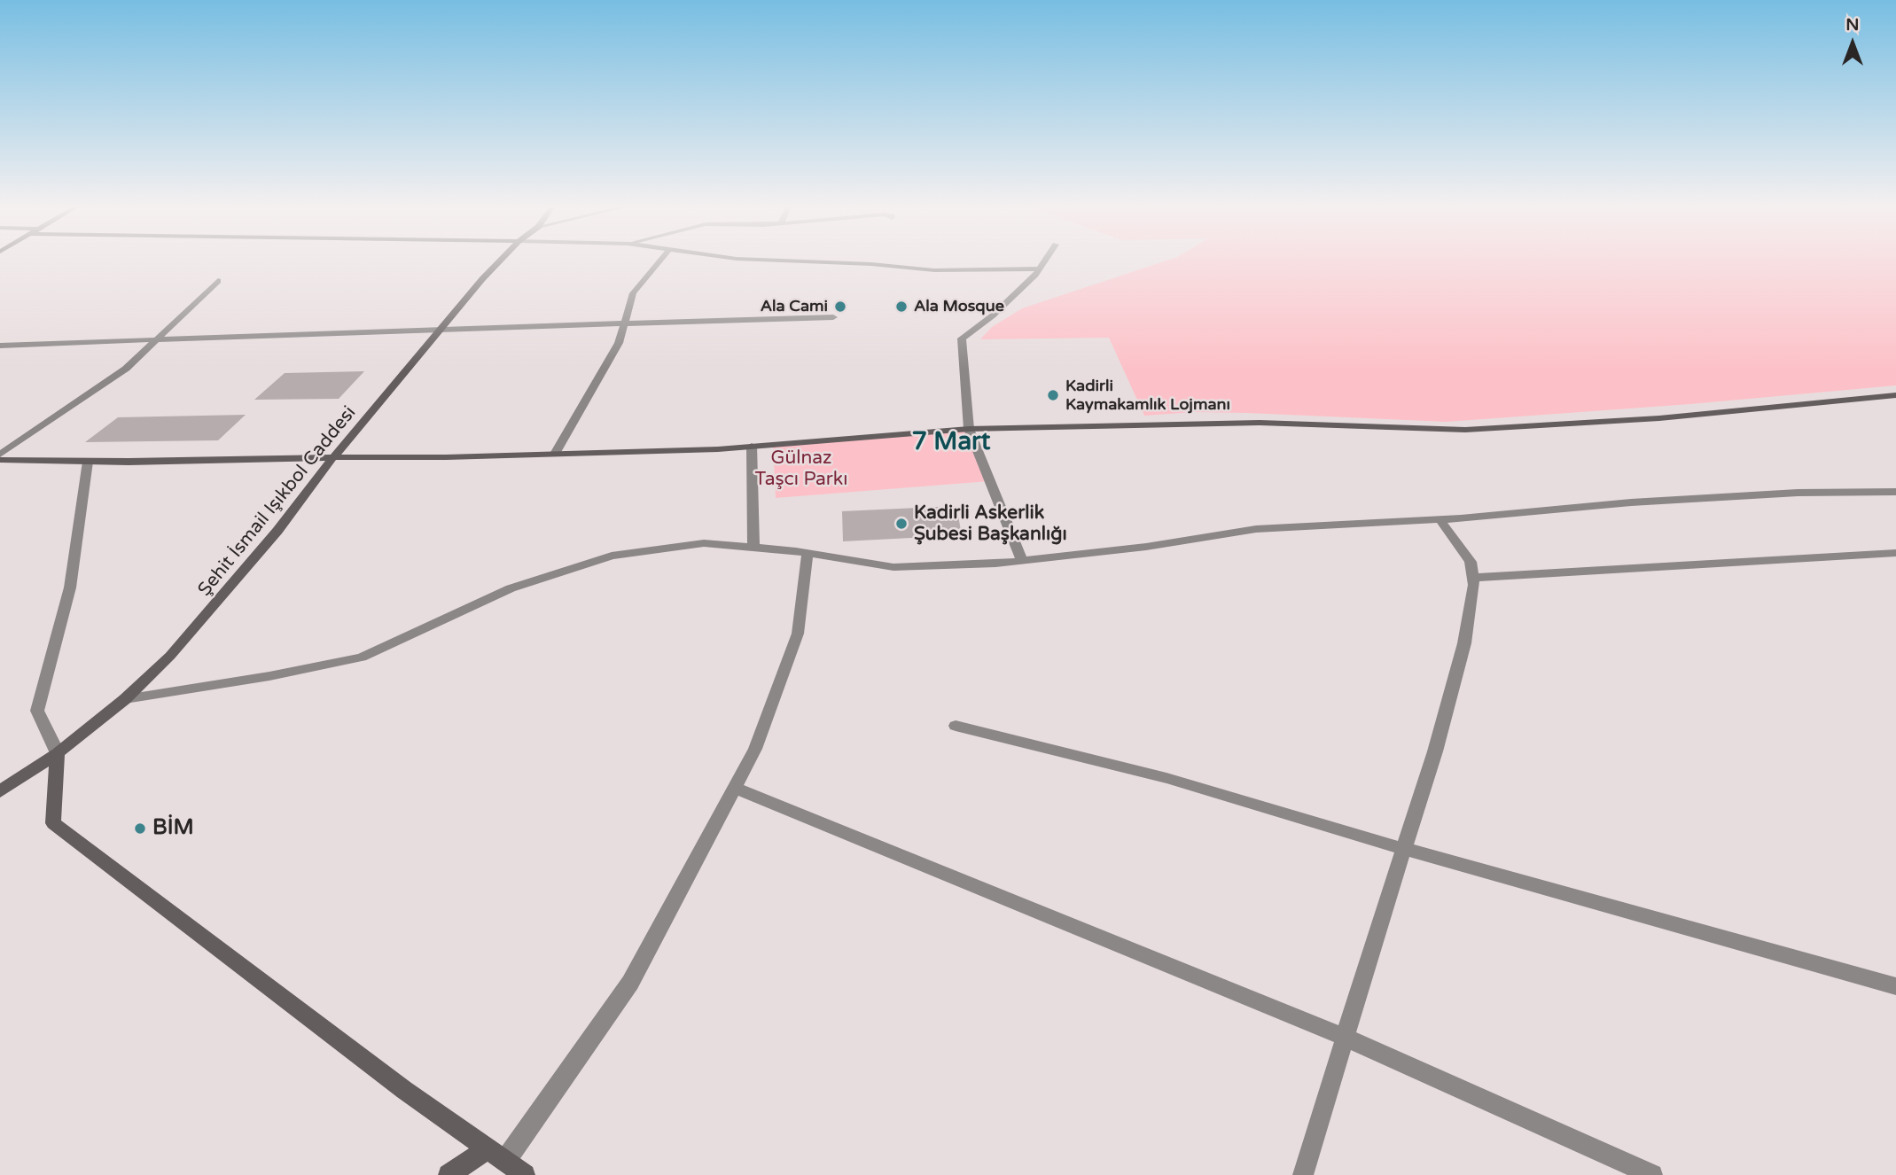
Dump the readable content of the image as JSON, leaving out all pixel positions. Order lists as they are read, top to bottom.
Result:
{
  "streets": {
    "street": ["Şehit İsmail Işıkbol Caddesi"]
  },
  "districts": ["7 Mart"],
  "parks": ["Gülnaz Taşcı Parkı"],
  "places": [
    "Ala Cami",
    "Ala Mosque",
    "Kadirli Kaymakamlık Lojmanı",
    "Kadirli Askerlik Şubesi Başkanlığı",
    "BİM"
  ],
  "north": "top"
}
